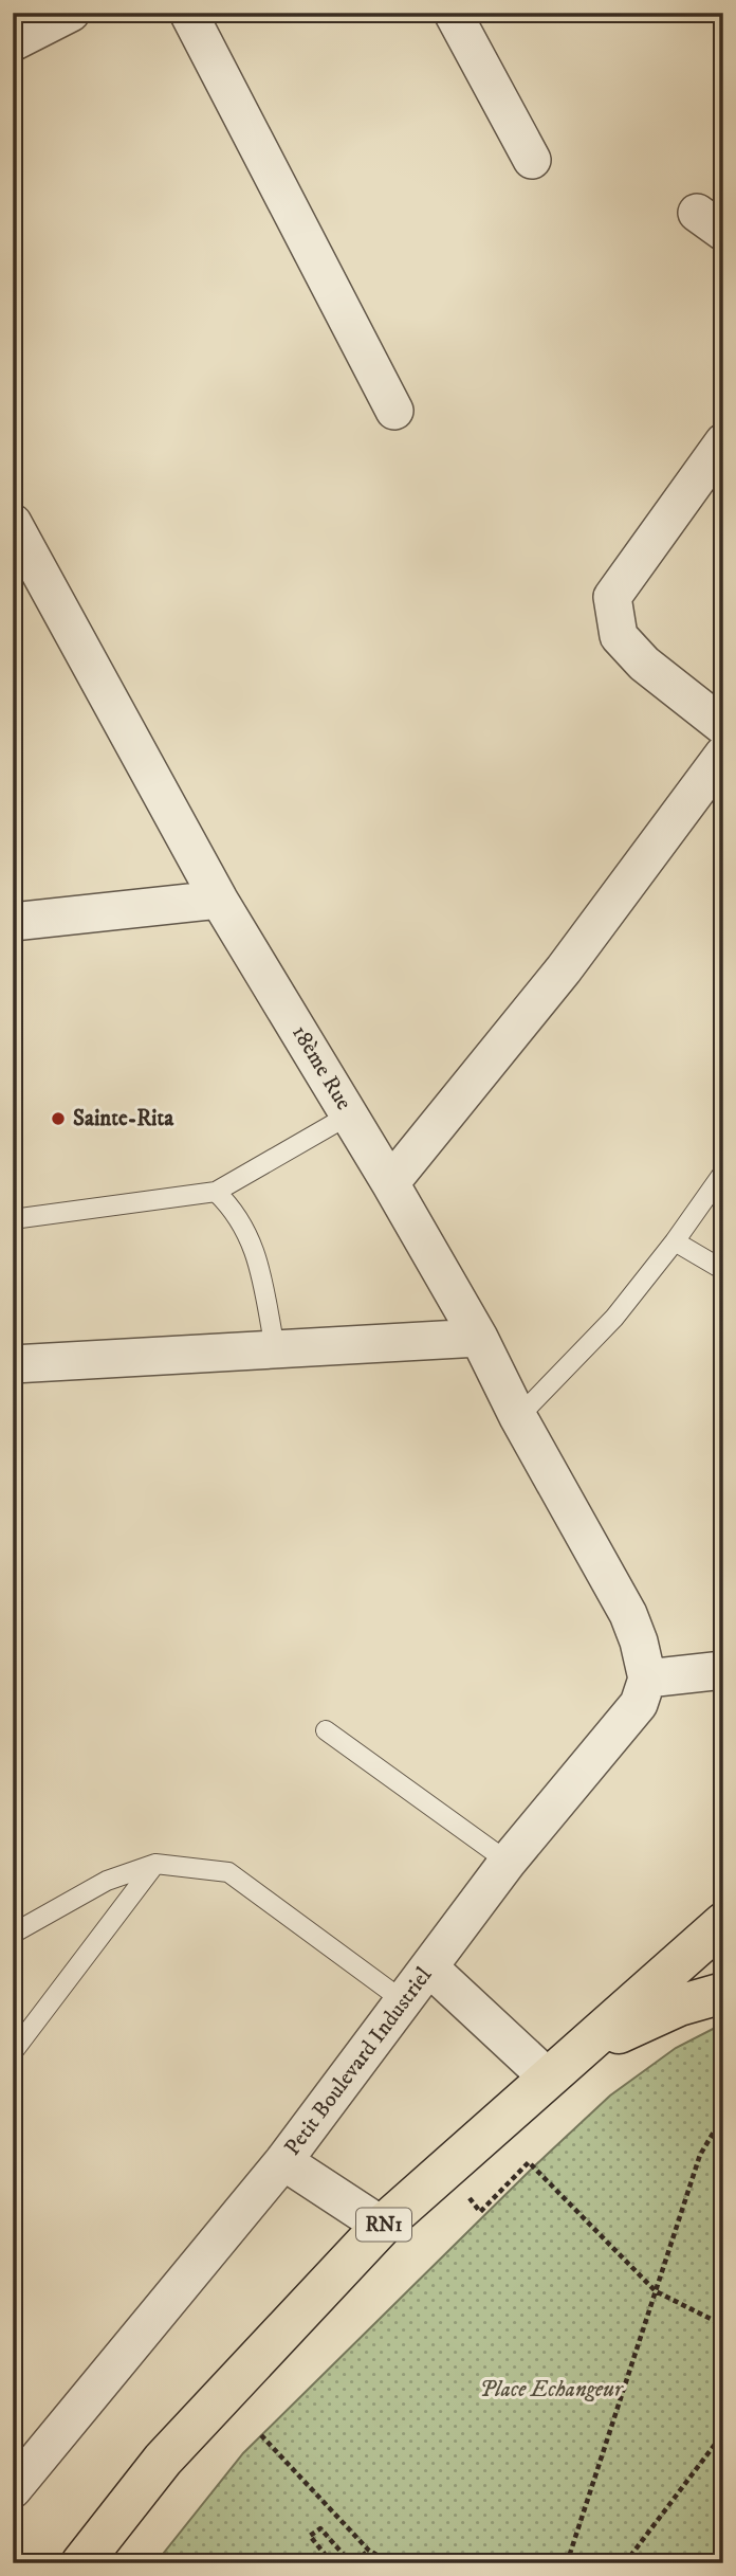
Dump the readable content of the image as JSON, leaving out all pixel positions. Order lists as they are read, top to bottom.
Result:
{
  "streets": {
    "highway": ["RN1"],
    "street": ["18ème Rue", "Petit Boulevard Industriel"]
  },
  "crossings": [
    ["18ème Rue", "Petit Boulevard Industriel"]
  ],
  "parks": ["Place Echangeur"],
  "places": ["Sainte-Rita"]
}
